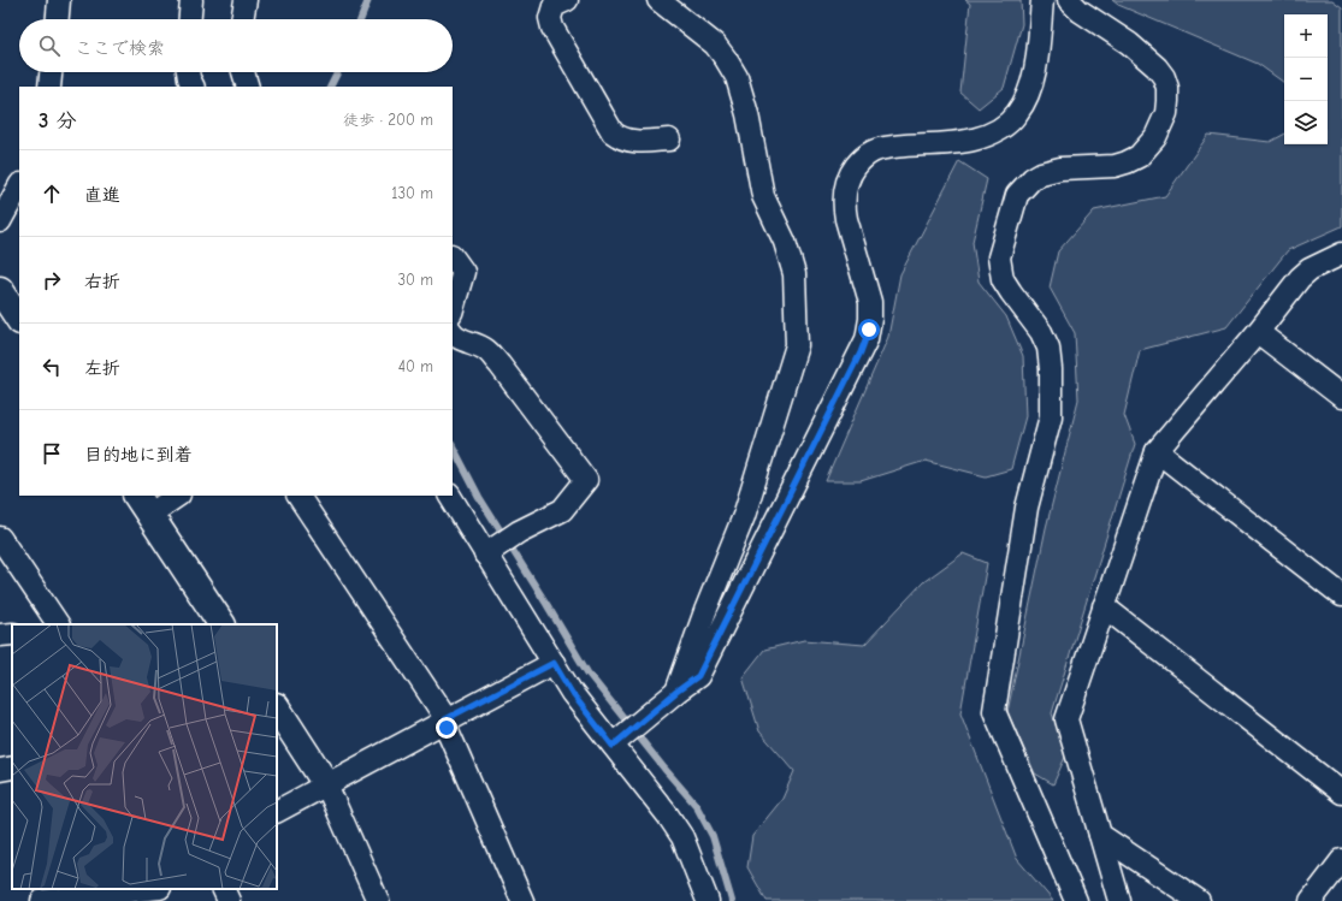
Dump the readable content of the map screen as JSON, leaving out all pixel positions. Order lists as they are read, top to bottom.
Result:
{
  "page": {
    "map_buttons": ["+", "−"],
    "search": "ここで検索",
    "heading": ["3 分", "徒歩 · 200 m"],
    "list": [
      ["直進", "130 m"],
      ["右折", "30 m"],
      ["左折", "40 m"],
      "目的地に到着"
    ]
  }
}
